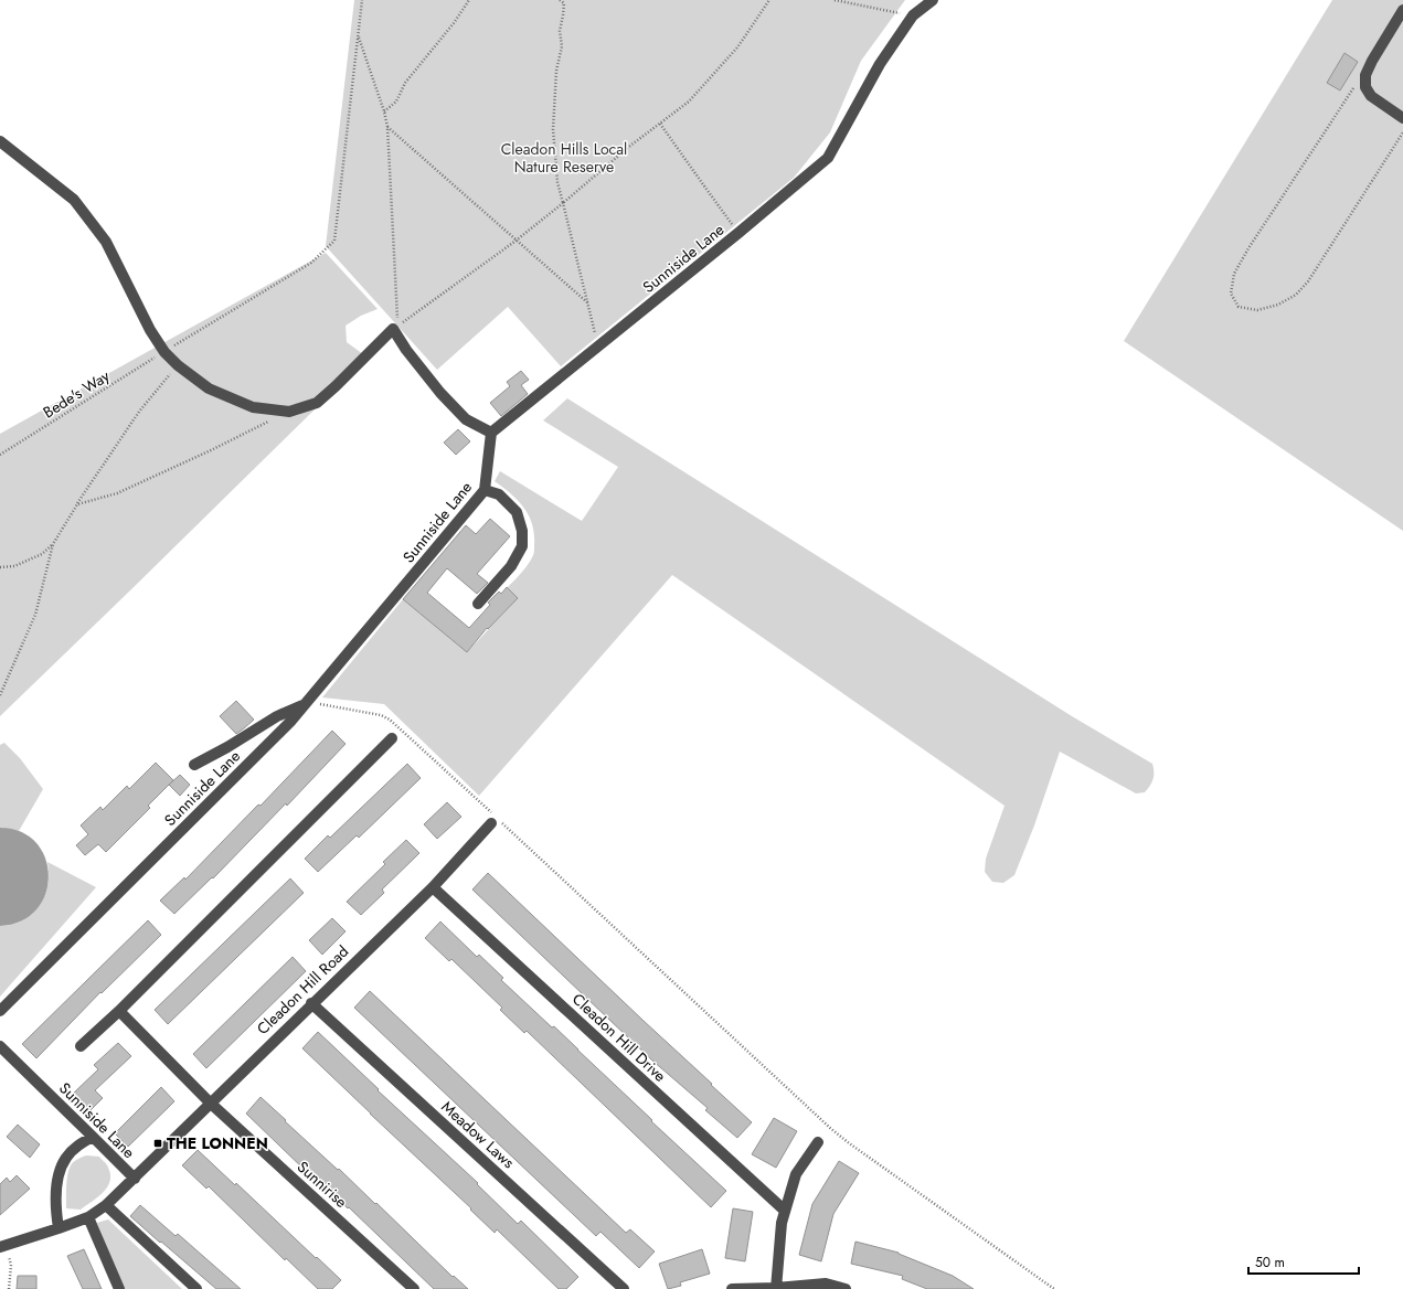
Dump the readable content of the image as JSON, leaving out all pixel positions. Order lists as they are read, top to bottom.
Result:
{
  "streets": {
    "street": [
      "Sunniside Lane",
      "Cleadon Hill Road",
      "Cleadon Hill Drive",
      "Meadow Laws",
      "Sunnirise"
    ],
    "path": ["Bede's Way"]
  },
  "crossings": [
    ["Sunniside Lane", "Cleadon Hill Road"],
    ["Cleadon Hill Road", "Cleadon Hill Drive"],
    ["Cleadon Hill Road", "Meadow Laws"],
    ["Cleadon Hill Road", "Sunnirise"]
  ],
  "parks": ["Cleadon Hills Local Nature Reserve"],
  "places": {
    "transit": ["THE LONNEN"]
  },
  "scale_bar": "50 m"
}
